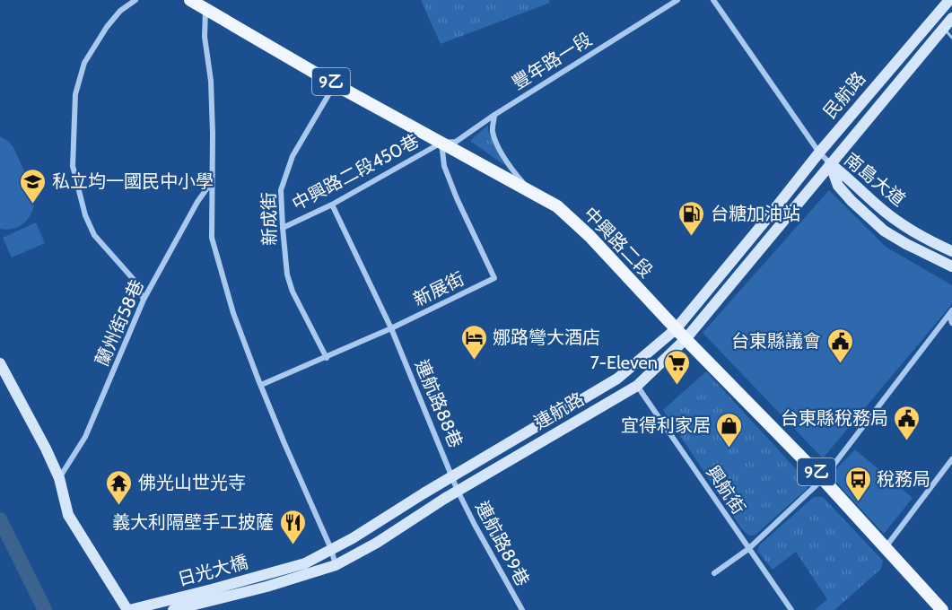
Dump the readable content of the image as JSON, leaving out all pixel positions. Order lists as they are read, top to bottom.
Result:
{
  "streets": {
    "main road": ["9乙", "中興路二段"],
    "street": [
      "豐年路一段",
      "民航路",
      "中興路二段450巷",
      "南島大道",
      "新成街",
      "新展街",
      "蘭州街58巷",
      "連航路88巷",
      "連航路",
      "興航街",
      "連航路89巷",
      "日光大橋"
    ]
  },
  "crossings": [
    ["豐年路一段", "中興路二段450巷"],
    ["豐年路一段", "中興路二段"],
    ["豐年路一段", "新展街"],
    ["民航路", "南島大道"],
    ["民航路", "連航路"],
    ["中興路二段450巷", "新成街"],
    ["中興路二段450巷", "中興路二段"],
    ["中興路二段450巷", "新展街"],
    ["中興路二段450巷", "連航路88巷"],
    ["新成街", "中興路二段"],
    ["新成街", "新展街"],
    ["中興路二段", "新展街"],
    ["中興路二段", "連航路"],
    ["新展街", "連航路88巷"],
    ["連航路88巷", "連航路"],
    ["連航路88巷", "連航路89巷"],
    ["連航路", "興航街"],
    ["連航路", "連航路89巷"],
    ["連航路", "日光大橋"]
  ],
  "places": {
    "school or university": ["私立均一國民中小學"],
    "fuel station": ["台糖加油站"],
    "hotel": ["娜路彎大酒店"],
    "public building": ["台東縣議會", "台東縣稅務局"],
    "supermarket": ["7-Eleven"],
    "shop": ["宜得利家居"],
    "bus stop": ["稅務局"],
    "temple": ["佛光山世光寺"],
    "restaurant": ["義大利隔壁手工披薩"]
  }
}
